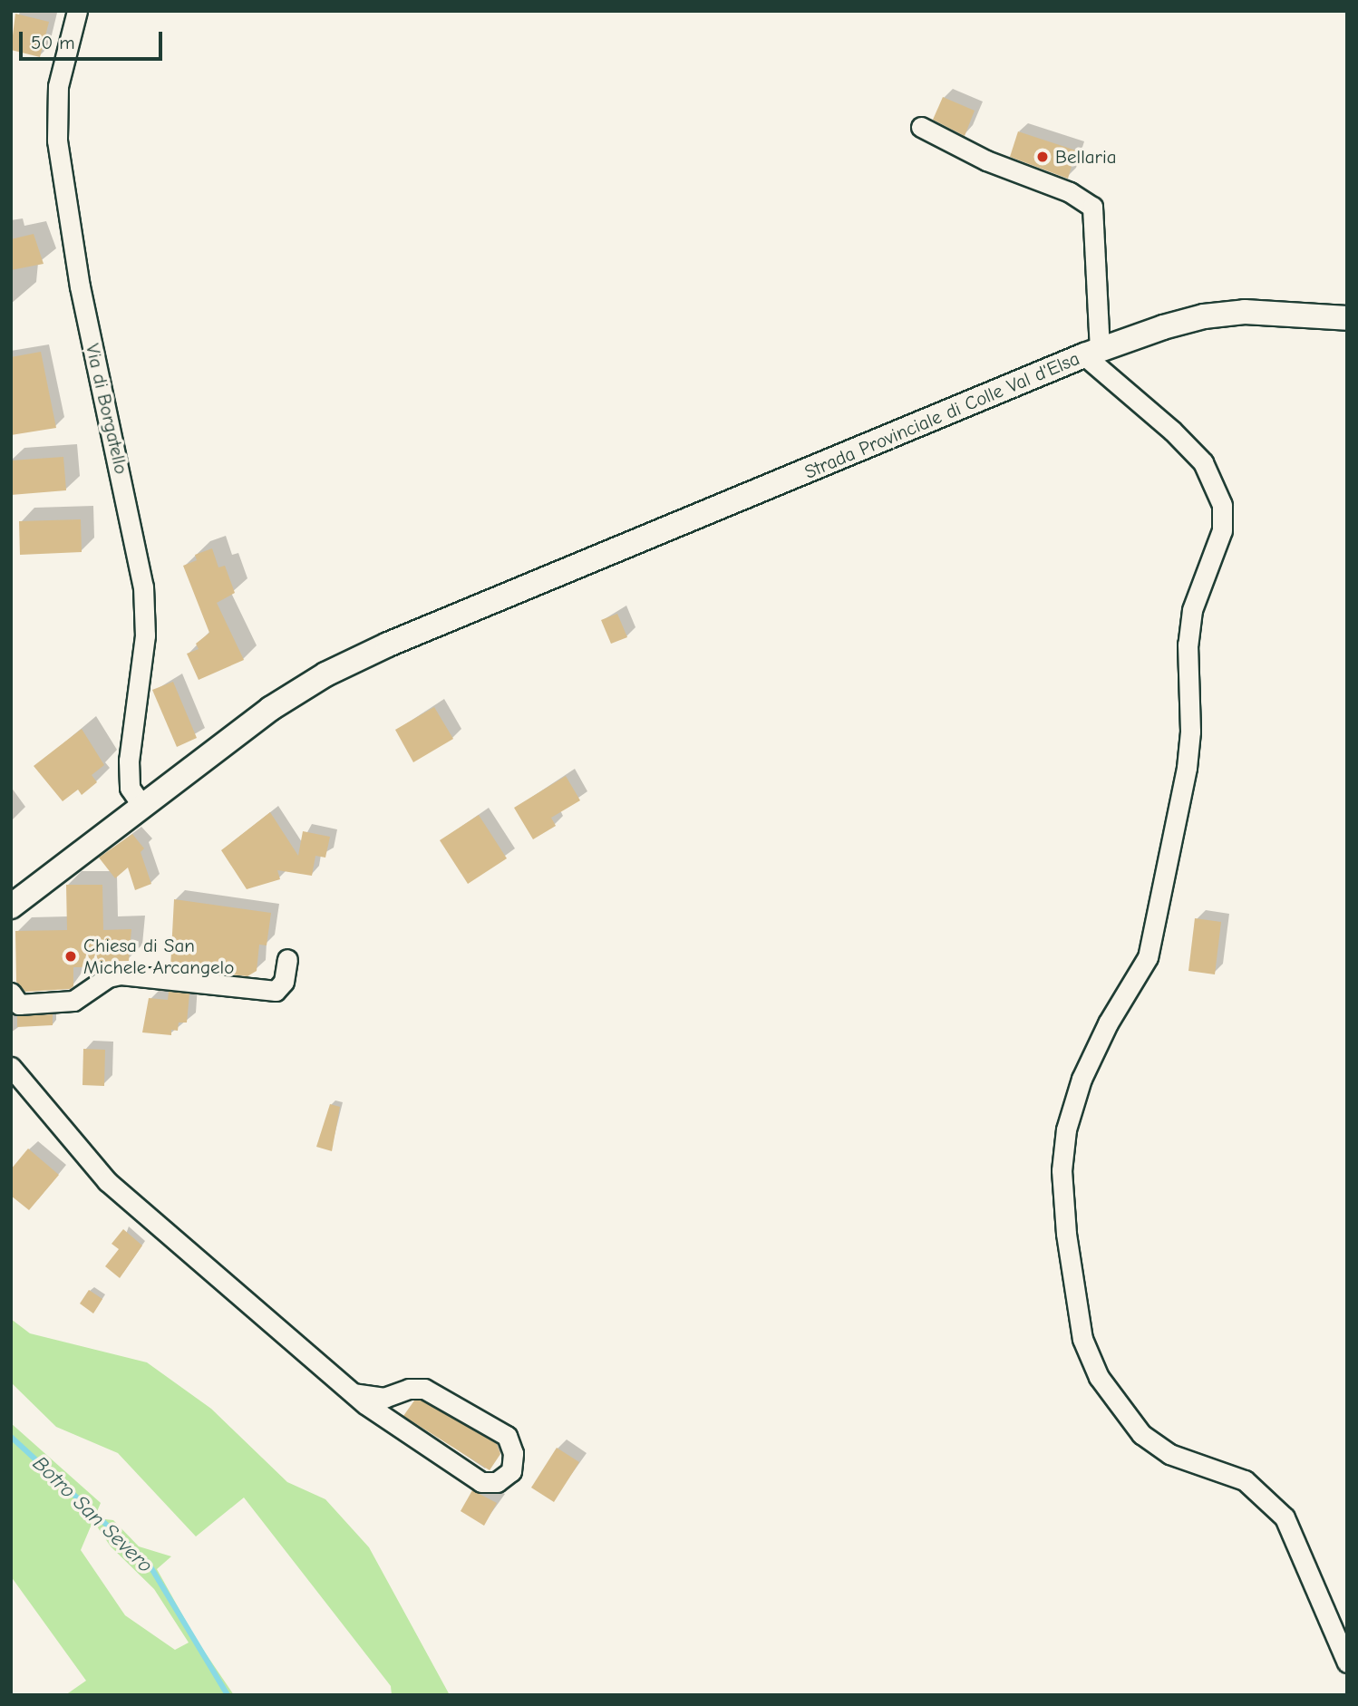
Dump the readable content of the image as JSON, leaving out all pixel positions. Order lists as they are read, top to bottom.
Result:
{
  "streets": {
    "main road": ["Strada Provinciale di Colle Val d'Elsa"],
    "street": ["Via di Borgatello"]
  },
  "crossings": [
    ["Via di Borgatello", "Strada Provinciale di Colle Val d'Elsa"]
  ],
  "water": ["Botro San Severo"],
  "places": ["Bellaria", "Chiesa di San Michele Arcangelo"],
  "scale_bar": "50 m"
}
